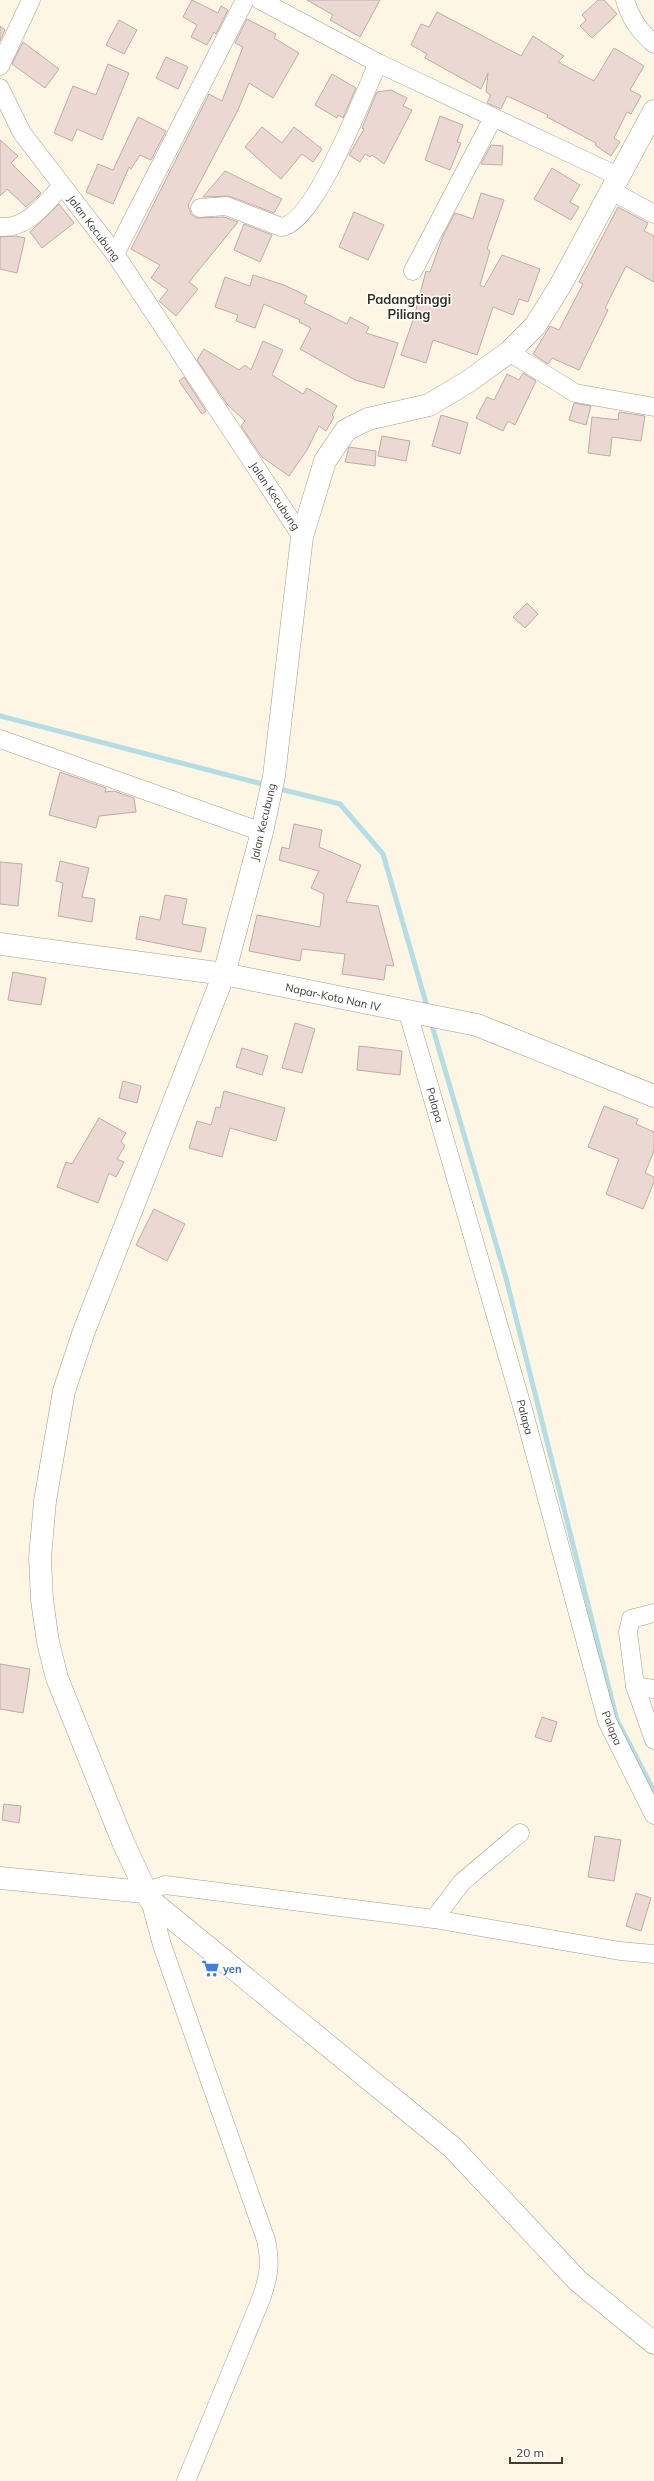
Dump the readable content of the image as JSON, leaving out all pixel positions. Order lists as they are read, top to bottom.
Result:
{
  "streets": {
    "street": ["Jalan Kecubung", "Napar-Koto Nan IV", "Palapa"]
  },
  "crossings": [
    ["Jalan Kecubung", "Napar-Koto Nan IV"],
    ["Napar-Koto Nan IV", "Palapa"]
  ],
  "districts": ["Padangtinggi Piliang"],
  "places": {
    "supermarket": ["yen"]
  },
  "scale_bar": "20 m"
}
